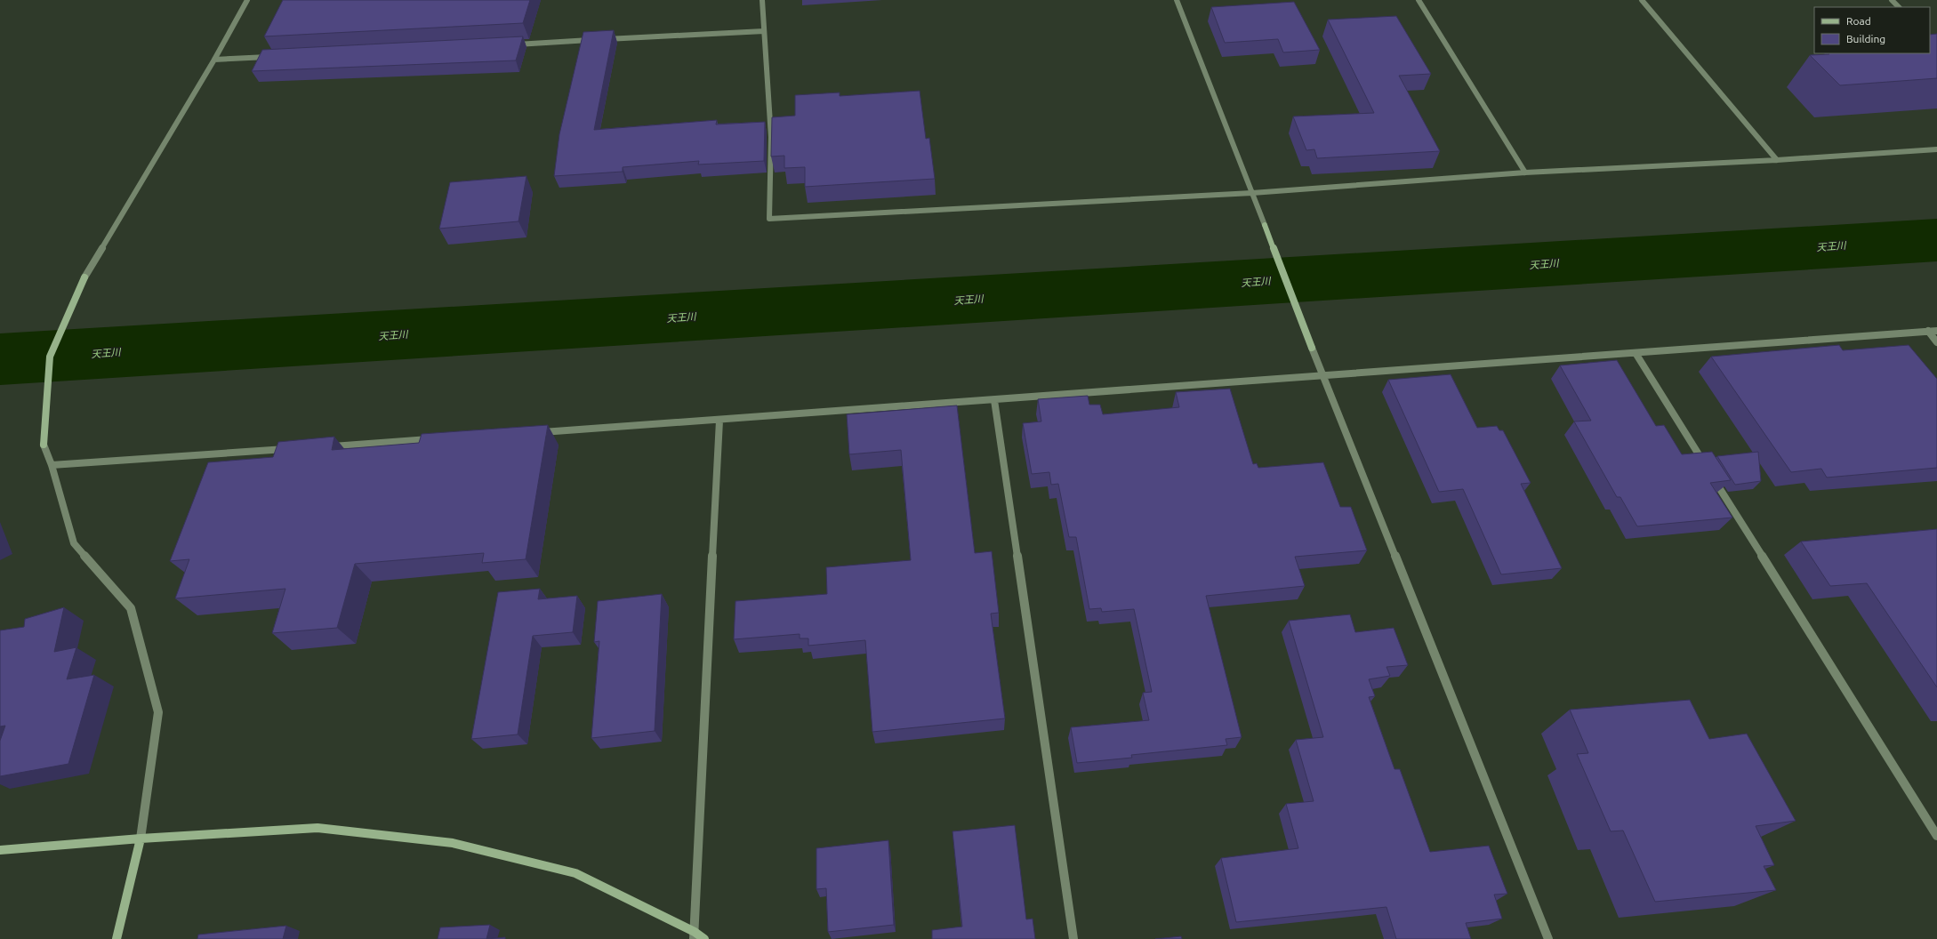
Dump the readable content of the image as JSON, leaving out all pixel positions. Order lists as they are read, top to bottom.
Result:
{
  "water": ["天王川"],
  "legend": ["Road", "Building"]
}
